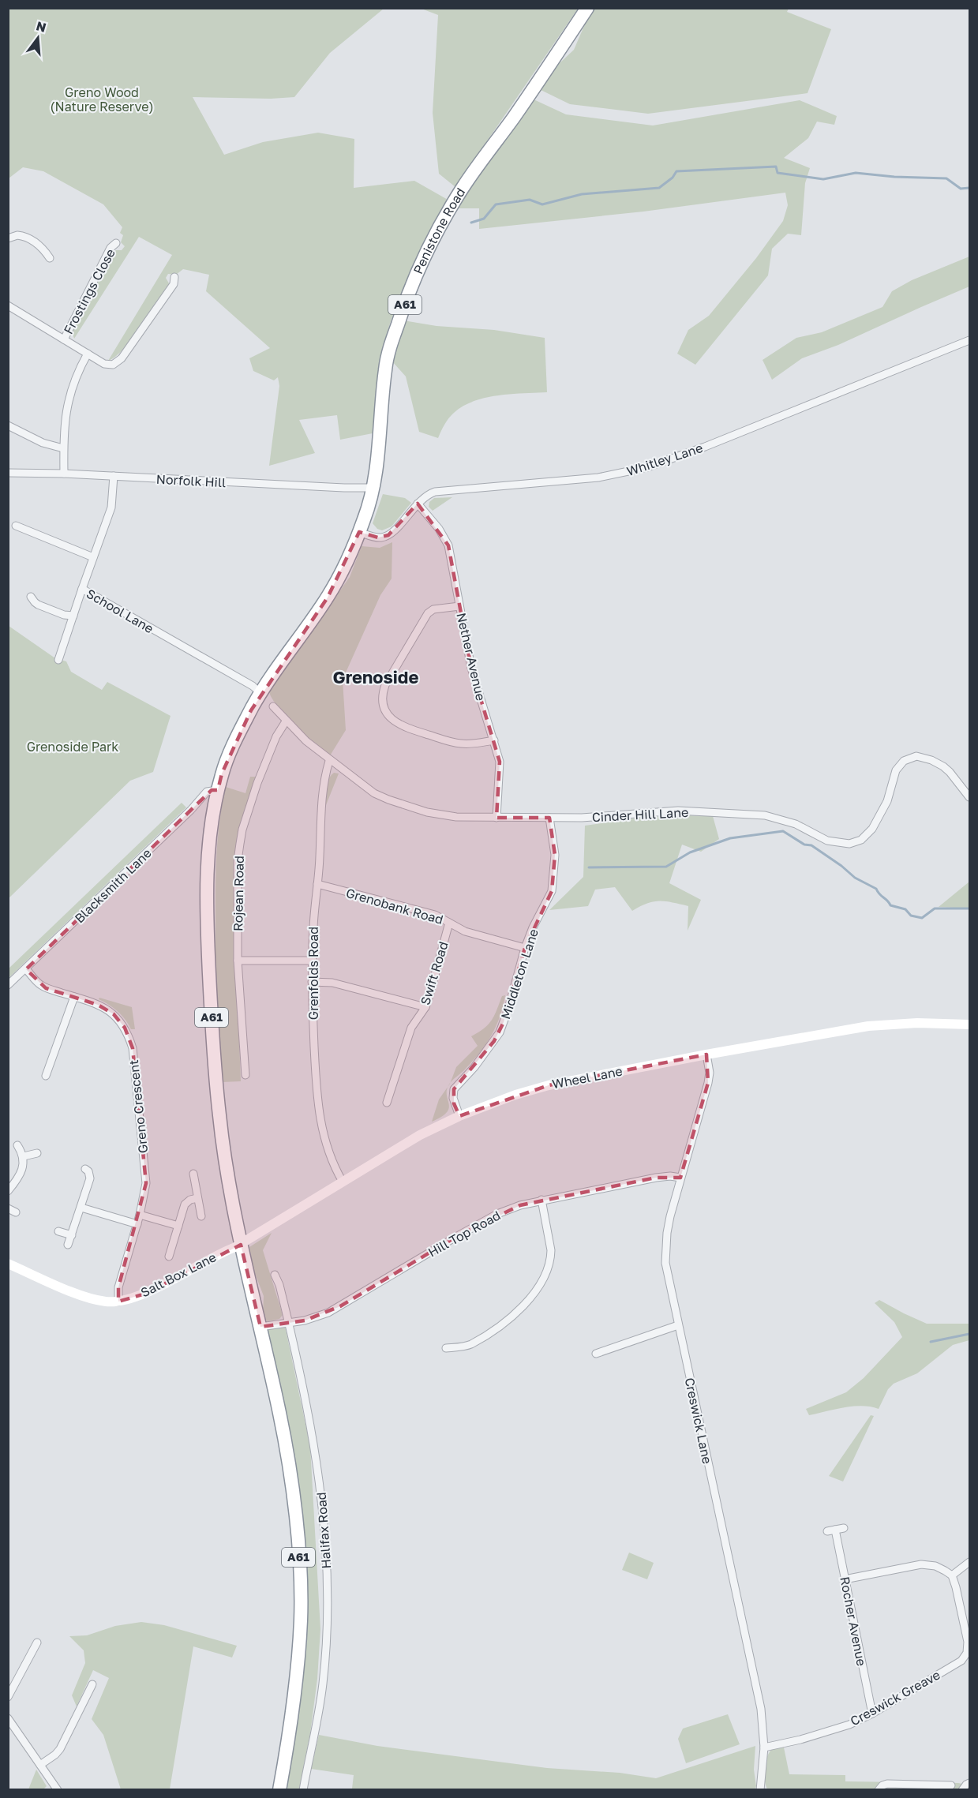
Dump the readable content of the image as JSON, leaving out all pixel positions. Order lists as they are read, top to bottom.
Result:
{
  "streets": {
    "highway": ["Penistone Road", "A61"],
    "street": [
      "Frostings Close",
      "Whitley Lane",
      "Norfolk Hill",
      "School Lane",
      "Nether Avenue",
      "Cinder Hill Lane",
      "Blacksmith Lane",
      "Rojean Road",
      "Grenobank Road",
      "Grenfolds Road",
      "Swift Road",
      "Middleton Lane",
      "Wheel Lane",
      "Greno Crescent",
      "Hill Top Road",
      "Salt Box Lane",
      "Creswick Lane",
      "Halifax Road",
      "Rocher Avenue",
      "Creswick Greave"
    ]
  },
  "crossings": [
    ["Penistone Road", "A61"],
    ["Penistone Road", "Norfolk Hill"],
    ["A61", "Whitley Lane"],
    ["A61", "Norfolk Hill"],
    ["A61", "School Lane"],
    ["A61", "Blacksmith Lane"],
    ["A61", "Wheel Lane"],
    ["A61", "Hill Top Road"],
    ["A61", "Salt Box Lane"],
    ["Whitley Lane", "Nether Avenue"],
    ["Norfolk Hill", "School Lane"],
    ["Nether Avenue", "Cinder Hill Lane"],
    ["Cinder Hill Lane", "Rojean Road"],
    ["Cinder Hill Lane", "Grenfolds Road"],
    ["Cinder Hill Lane", "Middleton Lane"],
    ["Blacksmith Lane", "Greno Crescent"],
    ["Grenobank Road", "Grenfolds Road"],
    ["Grenobank Road", "Swift Road"],
    ["Grenobank Road", "Middleton Lane"],
    ["Grenfolds Road", "Wheel Lane"],
    ["Middleton Lane", "Wheel Lane"],
    ["Wheel Lane", "Salt Box Lane"],
    ["Wheel Lane", "Creswick Lane"],
    ["Greno Crescent", "Salt Box Lane"],
    ["Hill Top Road", "Creswick Lane"],
    ["Hill Top Road", "Halifax Road"],
    ["Creswick Lane", "Creswick Greave"],
    ["Rocher Avenue", "Creswick Greave"]
  ],
  "districts": ["Grenoside"],
  "parks": ["Greno Wood (Nature Reserve)", "Grenoside Park"],
  "north": "top"
}
